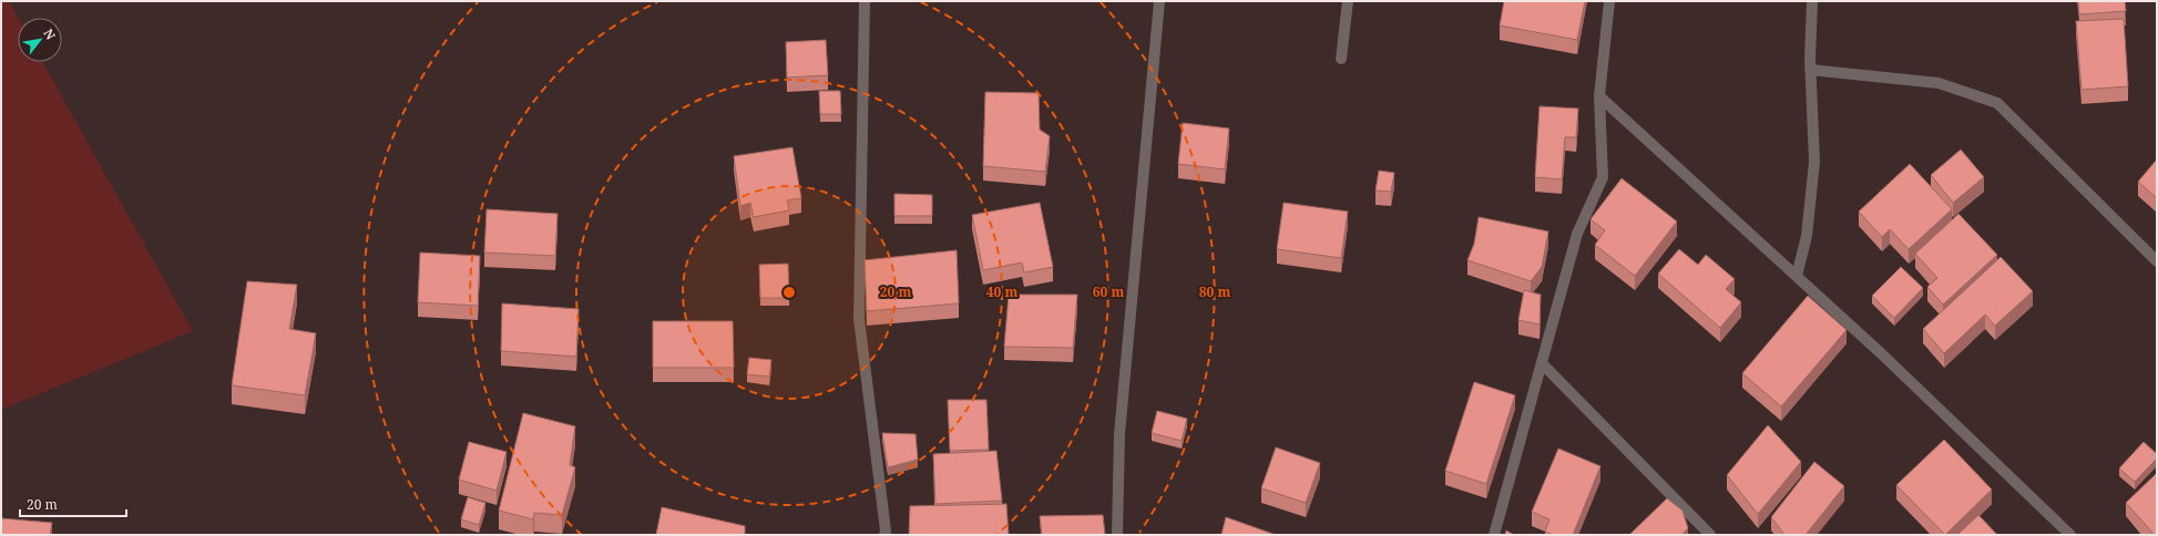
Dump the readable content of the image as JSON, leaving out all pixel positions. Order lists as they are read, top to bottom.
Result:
{
  "scale_bar": "20 m",
  "north": "top right",
  "rings": [
    "20 m",
    "40 m",
    "60 m",
    "80 m"
  ]
}
